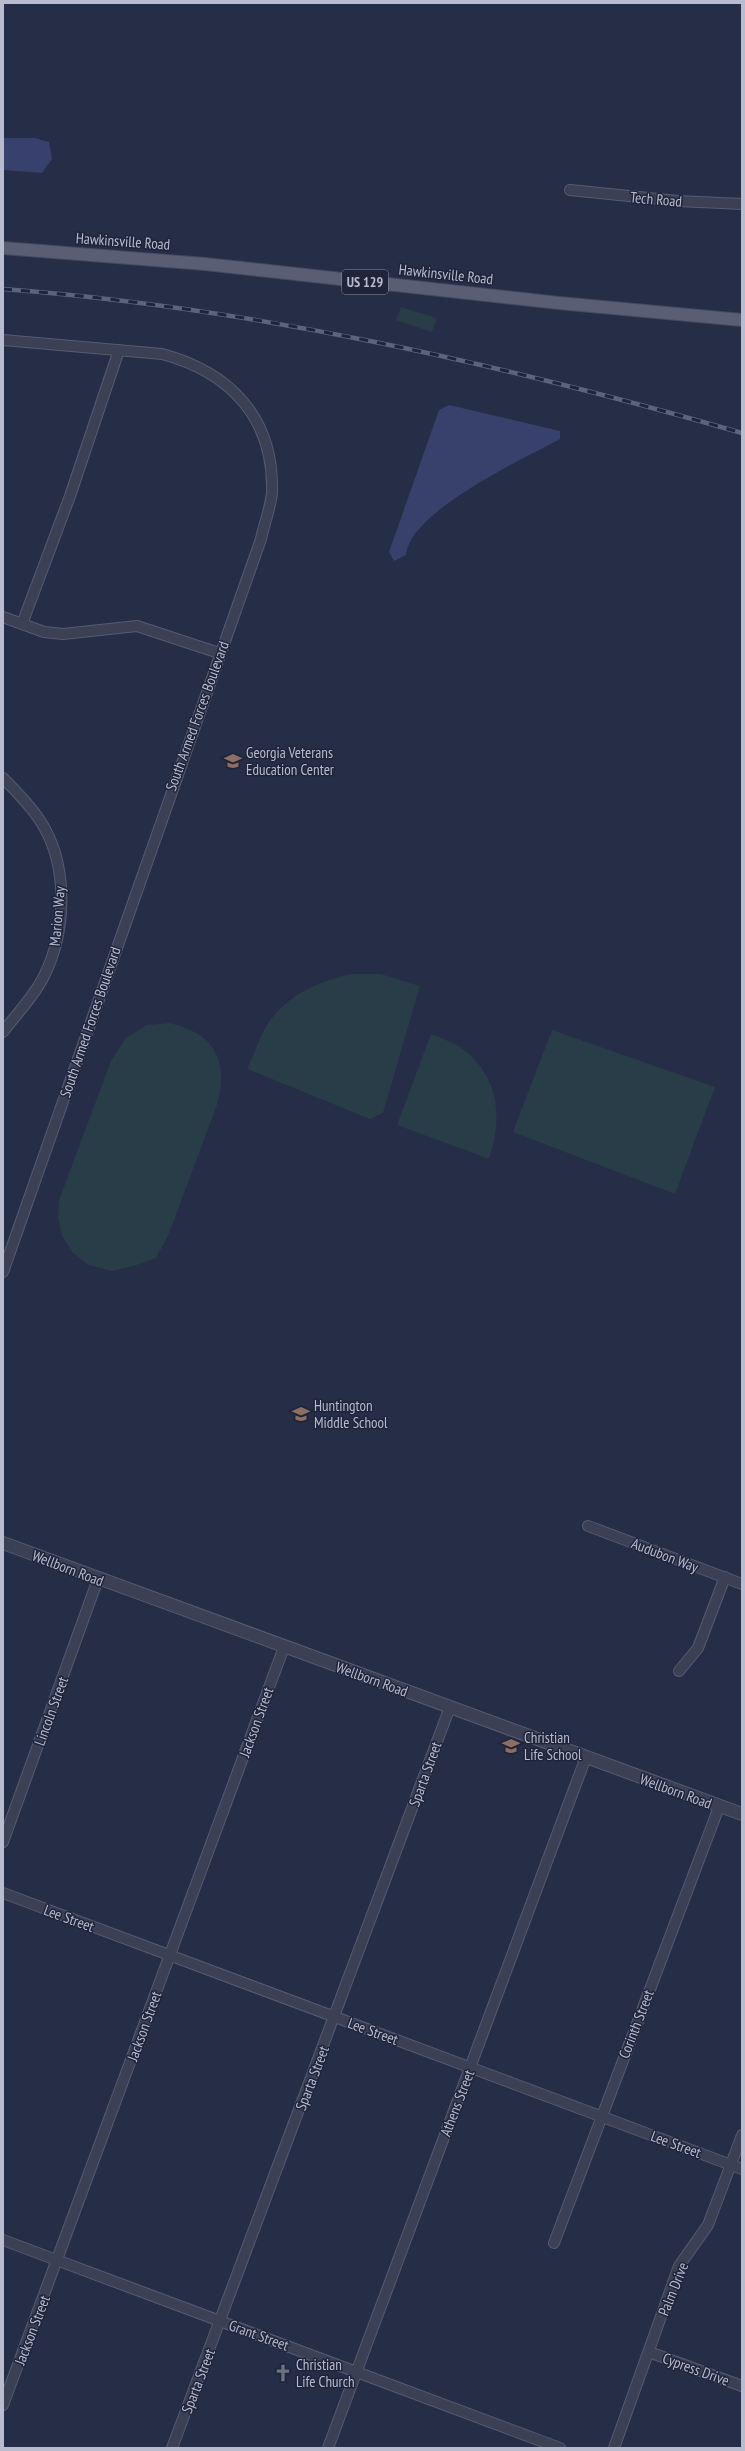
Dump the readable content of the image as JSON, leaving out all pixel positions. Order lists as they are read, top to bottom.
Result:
{
  "streets": {
    "main road": ["Hawkinsville Road", "US 129"],
    "street": [
      "Tech Road",
      "South Armed Forces Boulevard",
      "Marion Way",
      "Audubon Way",
      "Wellborn Road",
      "Lincoln Street",
      "Jackson Street",
      "Sparta Street",
      "Lee Street",
      "Corinth Street",
      "Athens Street",
      "Palm Drive",
      "Grant Street",
      "Cypress Drive"
    ]
  },
  "crossings": [
    ["Wellborn Road", "Lincoln Street"],
    ["Wellborn Road", "Jackson Street"],
    ["Wellborn Road", "Sparta Street"],
    ["Wellborn Road", "Corinth Street"],
    ["Wellborn Road", "Athens Street"],
    ["Jackson Street", "Lee Street"],
    ["Jackson Street", "Grant Street"],
    ["Sparta Street", "Lee Street"],
    ["Sparta Street", "Grant Street"],
    ["Lee Street", "Corinth Street"],
    ["Lee Street", "Athens Street"],
    ["Lee Street", "Palm Drive"],
    ["Athens Street", "Grant Street"],
    ["Palm Drive", "Cypress Drive"]
  ],
  "places": {
    "school or university": ["Georgia Veterans Education Center", "Huntington Middle School", "Christian Life School"],
    "church": ["Christian Life Church"]
  }
}
